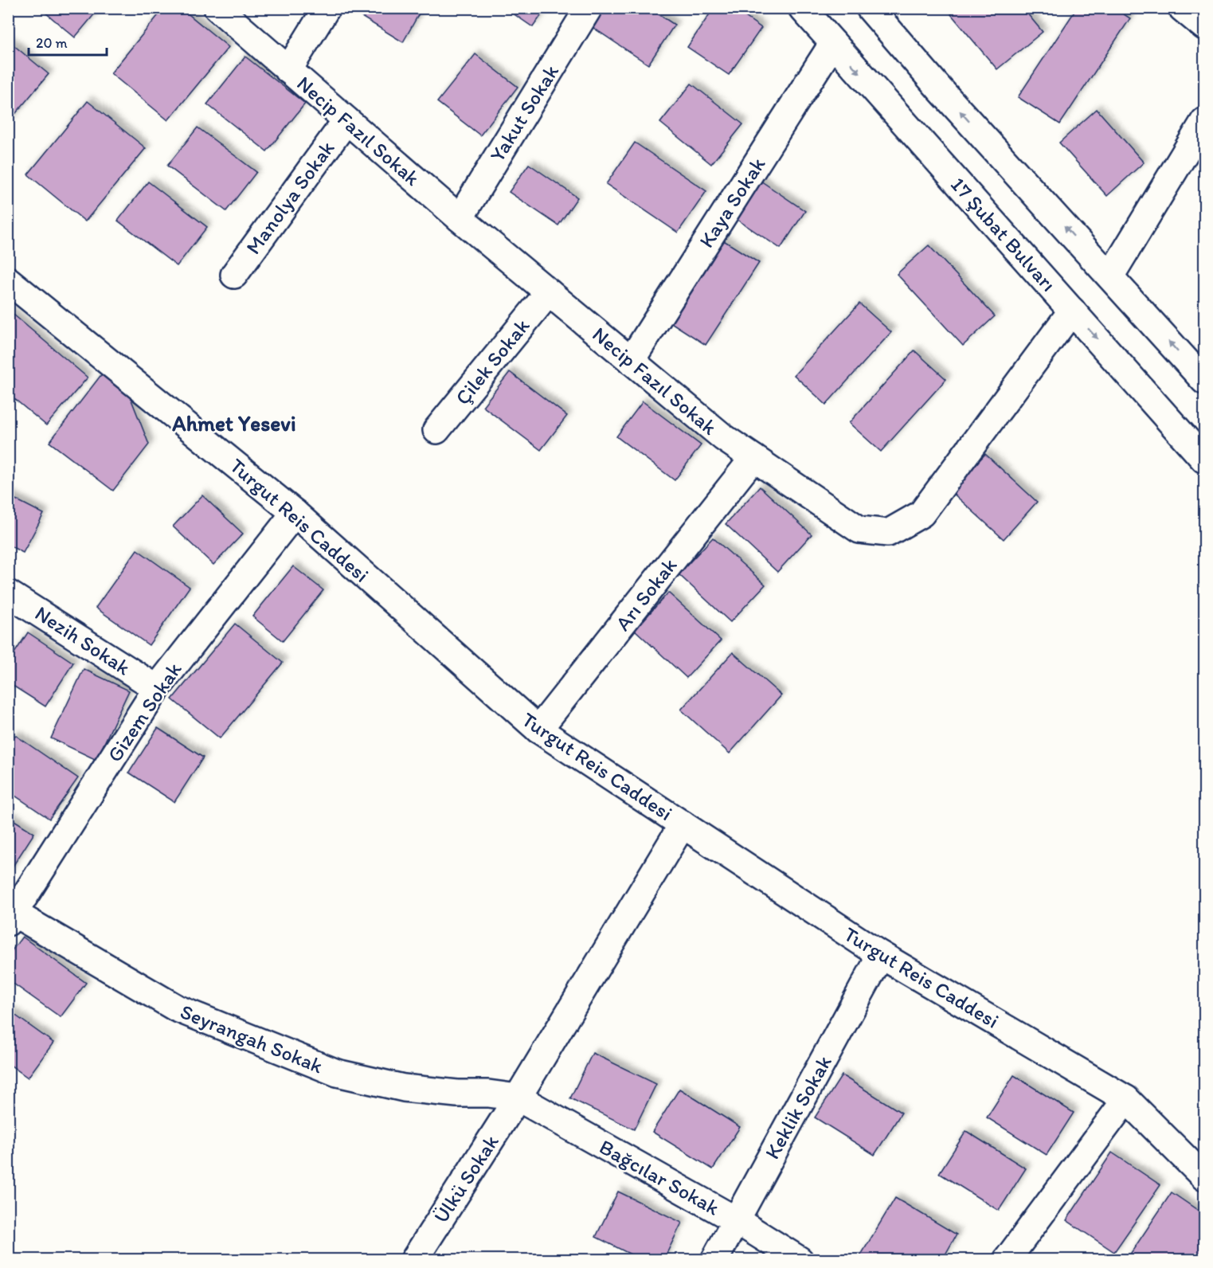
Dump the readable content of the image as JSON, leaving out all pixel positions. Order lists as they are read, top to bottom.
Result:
{
  "streets": {
    "main road": [
      "Yakut Sokak",
      "Necip Fazıl Sokak",
      "Manolya Sokak",
      "Kaya Sokak",
      "17 Şubat Bulvarı",
      "Çilek Sokak",
      "Turgut Reis Caddesi",
      "Arı Sokak",
      "Nezih Sokak",
      "Gizem Sokak",
      "Seyrangah Sokak",
      "Keklik Sokak",
      "Bağcılar Sokak",
      "Ülkü Sokak"
    ]
  },
  "crossings": [
    ["Yakut Sokak", "Necip Fazıl Sokak"],
    ["Necip Fazıl Sokak", "Manolya Sokak"],
    ["Necip Fazıl Sokak", "Kaya Sokak"],
    ["Necip Fazıl Sokak", "17 Şubat Bulvarı"],
    ["Necip Fazıl Sokak", "Çilek Sokak"],
    ["Necip Fazıl Sokak", "Arı Sokak"],
    ["Kaya Sokak", "17 Şubat Bulvarı"],
    ["Turgut Reis Caddesi", "Arı Sokak"],
    ["Turgut Reis Caddesi", "Gizem Sokak"],
    ["Turgut Reis Caddesi", "Keklik Sokak"],
    ["Turgut Reis Caddesi", "Ülkü Sokak"],
    ["Nezih Sokak", "Gizem Sokak"],
    ["Gizem Sokak", "Seyrangah Sokak"],
    ["Seyrangah Sokak", "Bağcılar Sokak"],
    ["Seyrangah Sokak", "Ülkü Sokak"],
    ["Keklik Sokak", "Bağcılar Sokak"],
    ["Bağcılar Sokak", "Ülkü Sokak"]
  ],
  "districts": ["Ahmet Yesevi"],
  "scale_bar": "20 m"
}
